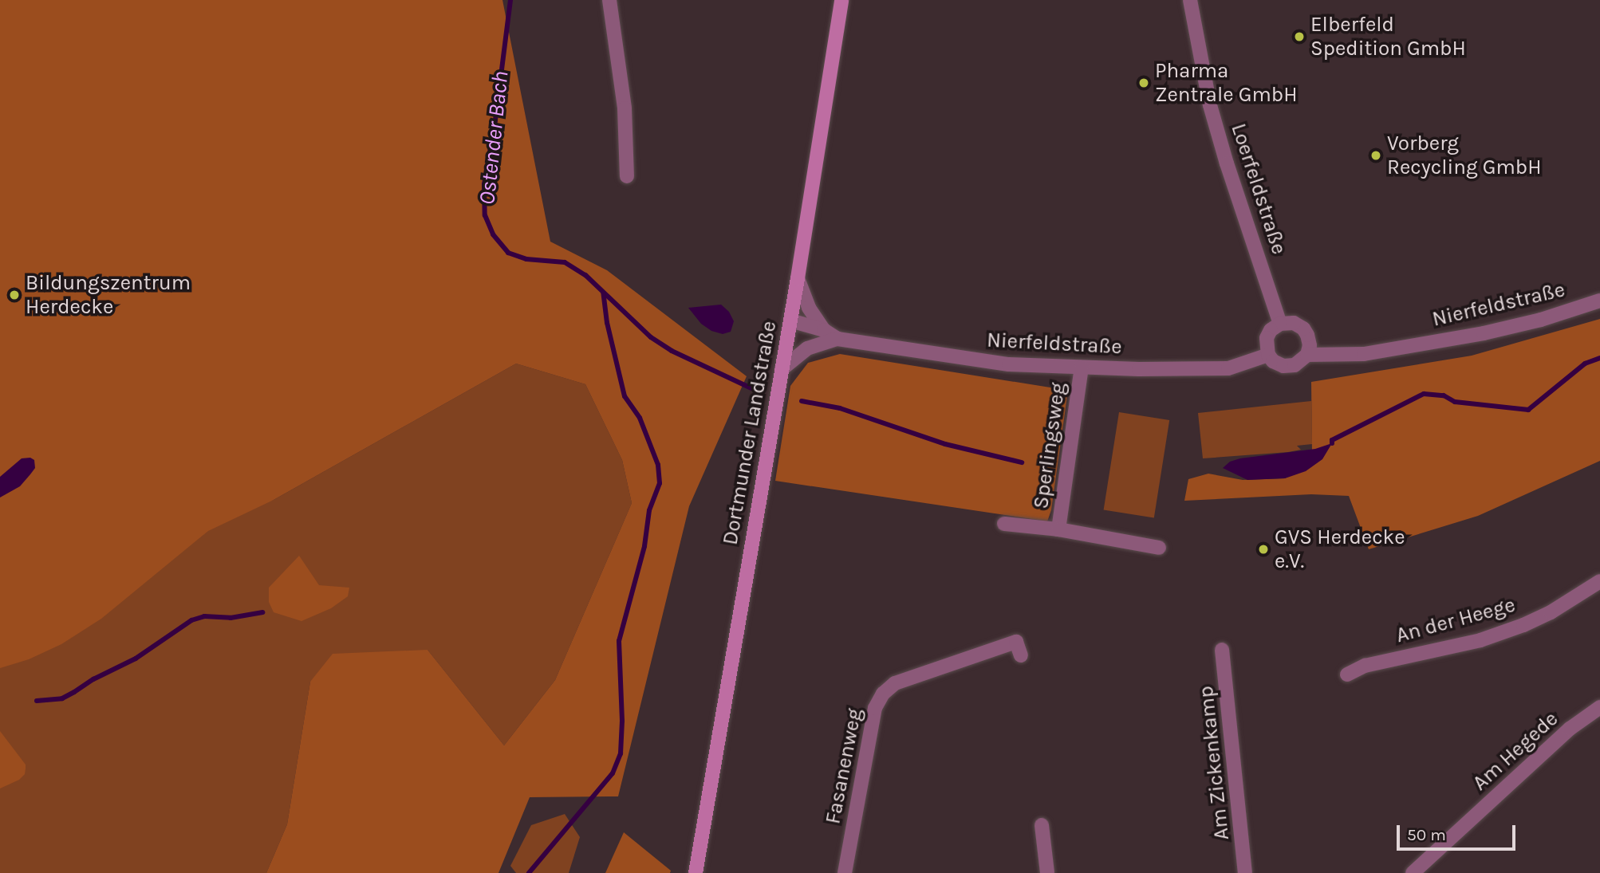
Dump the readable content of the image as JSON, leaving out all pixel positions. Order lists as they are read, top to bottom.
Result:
{
  "streets": {
    "main road": ["Dortmunder Landstraße"],
    "street": [
      "Loerfeldstraße",
      "Nierfeldstraße",
      "Sperlingsweg",
      "An der Heege",
      "Am Hegede",
      "Am Zickenkamp",
      "Fasanenweg"
    ]
  },
  "crossings": [
    ["Loerfeldstraße", "Nierfeldstraße"],
    ["Nierfeldstraße", "Dortmunder Landstraße"],
    ["Nierfeldstraße", "Sperlingsweg"]
  ],
  "water": ["Ostender Bach"],
  "places": [
    "Elberfeld Spedition GmbH",
    "Pharma Zentrale GmbH",
    "Vorberg Recycling GmbH",
    "Bildungszentrum Herdecke",
    "GVS Herdecke e.V."
  ],
  "scale_bar": "50 m"
}
